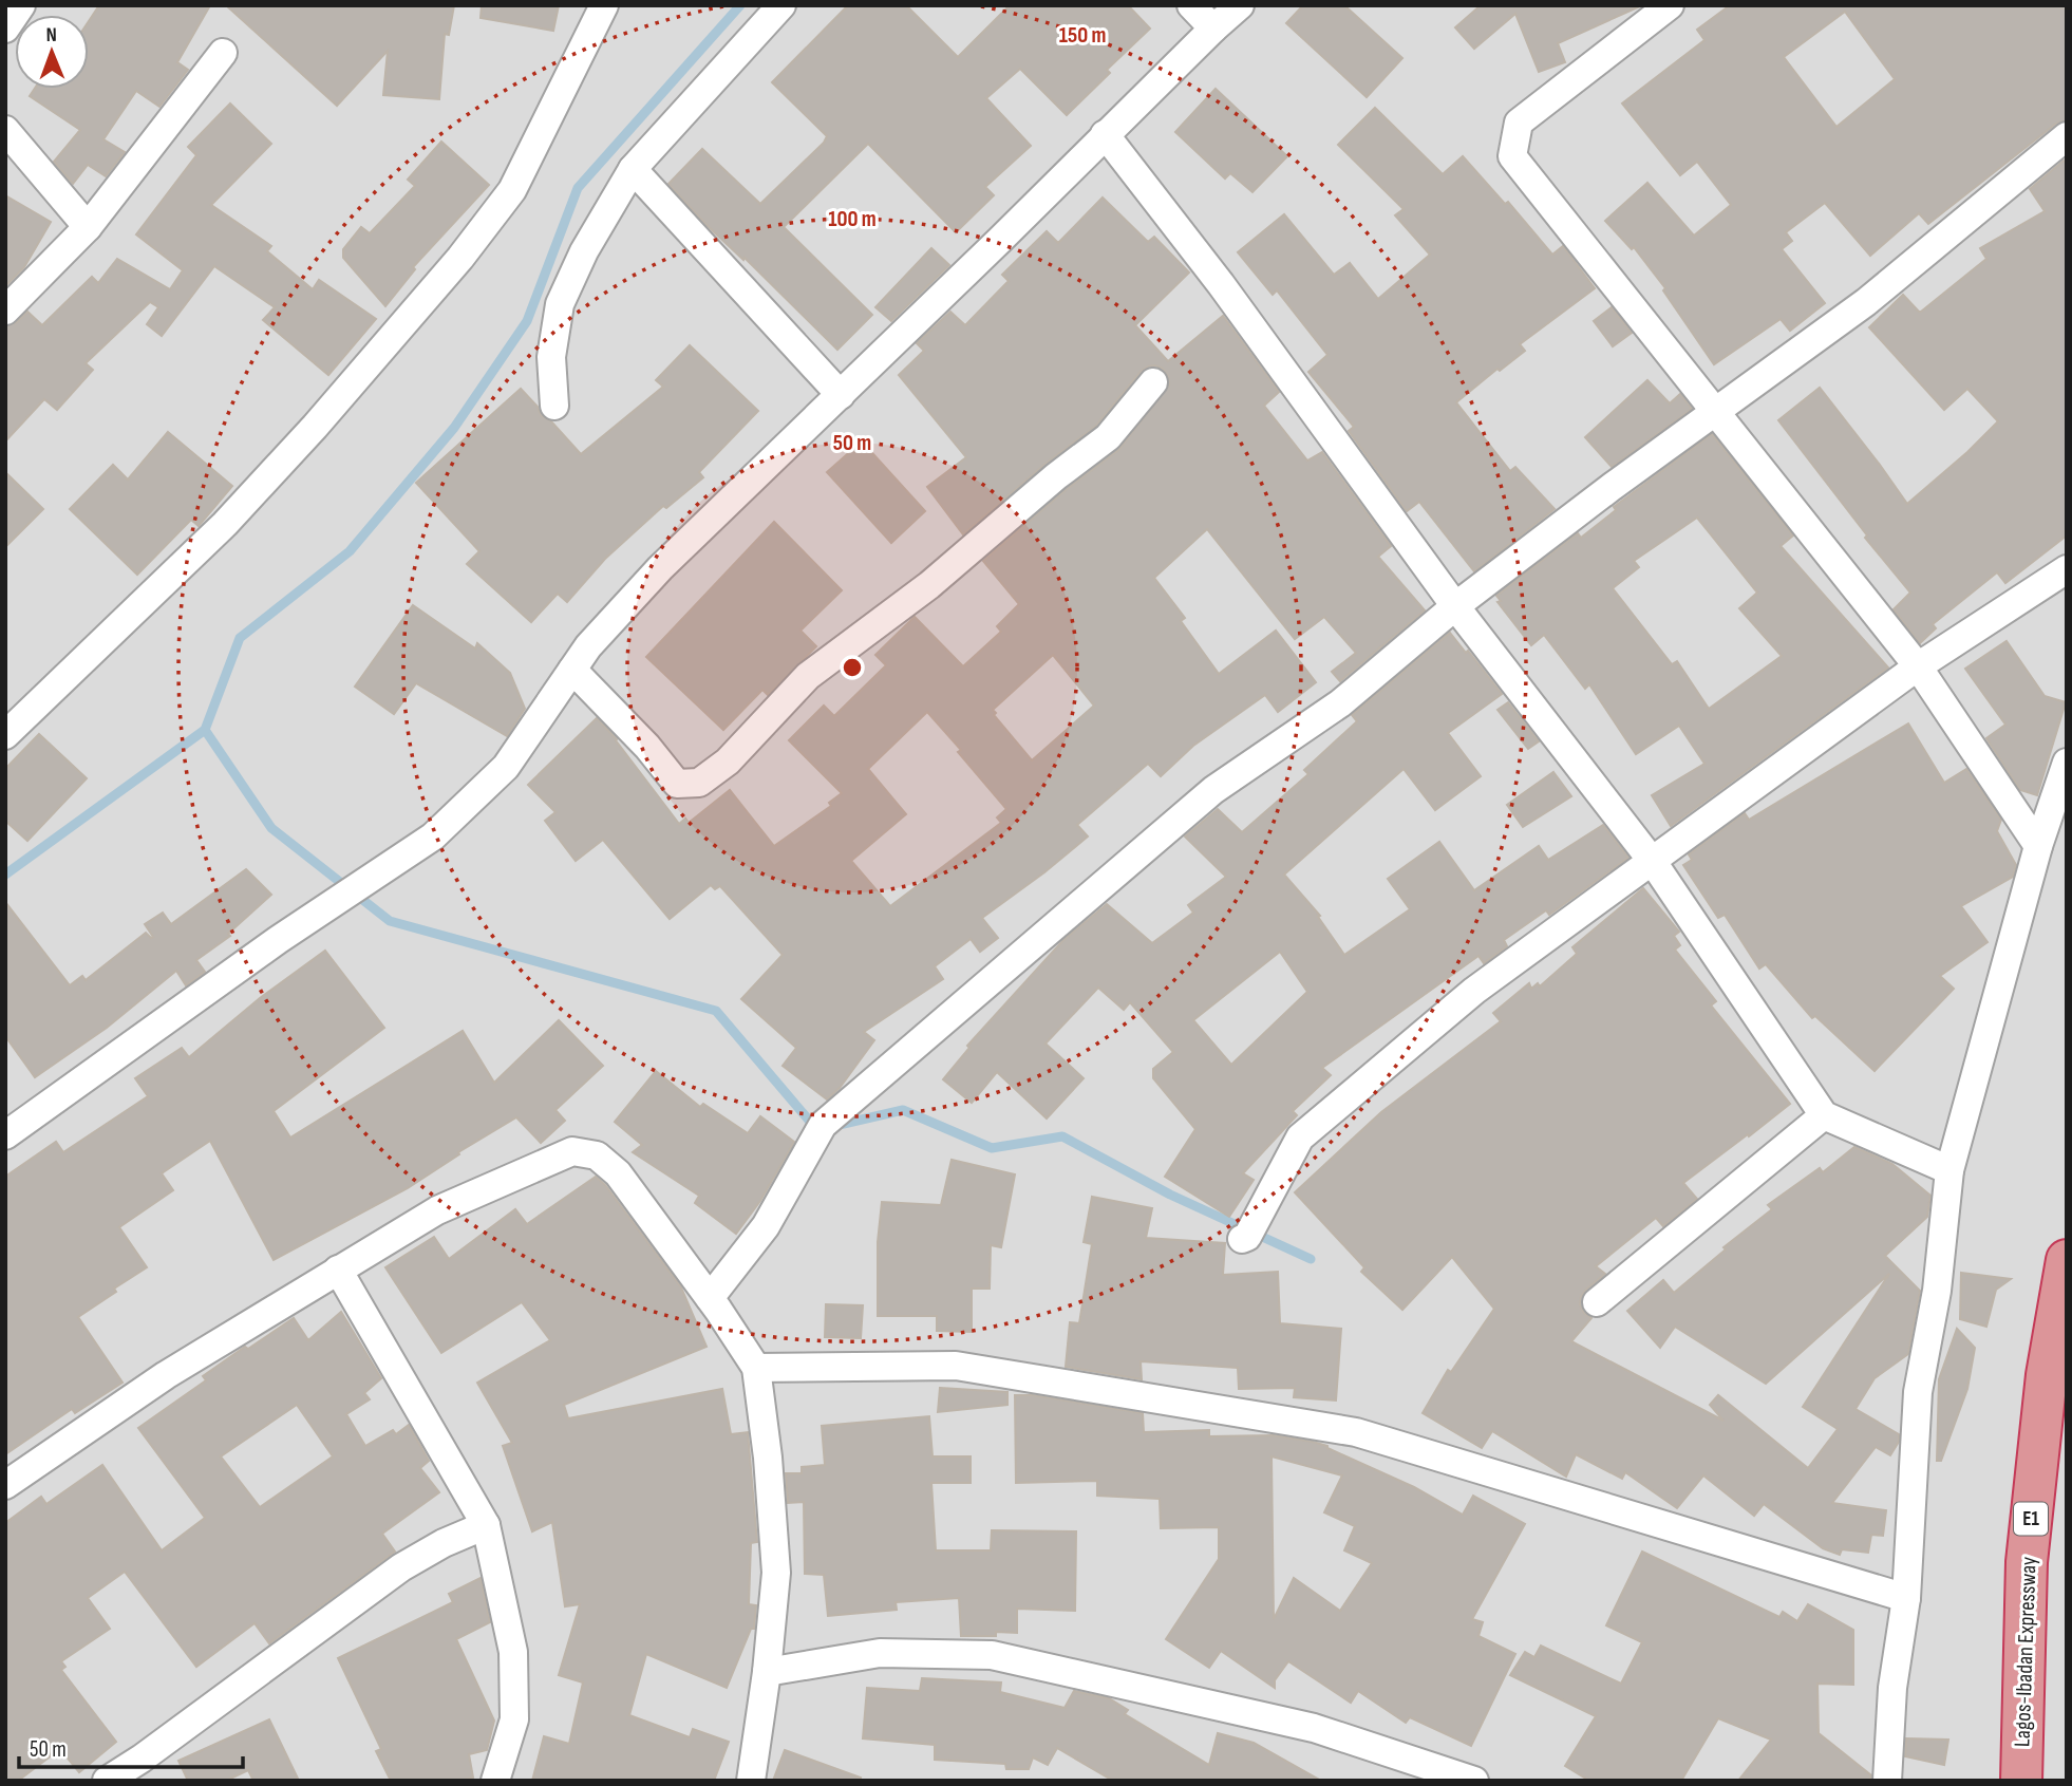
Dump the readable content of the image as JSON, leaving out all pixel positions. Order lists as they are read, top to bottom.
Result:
{
  "streets": {
    "highway": ["E1", "Lagos-Ibadan Expressway"]
  },
  "scale_bar": "50 m",
  "north": "top",
  "rings": ["150 m", "100 m", "50 m"]
}
